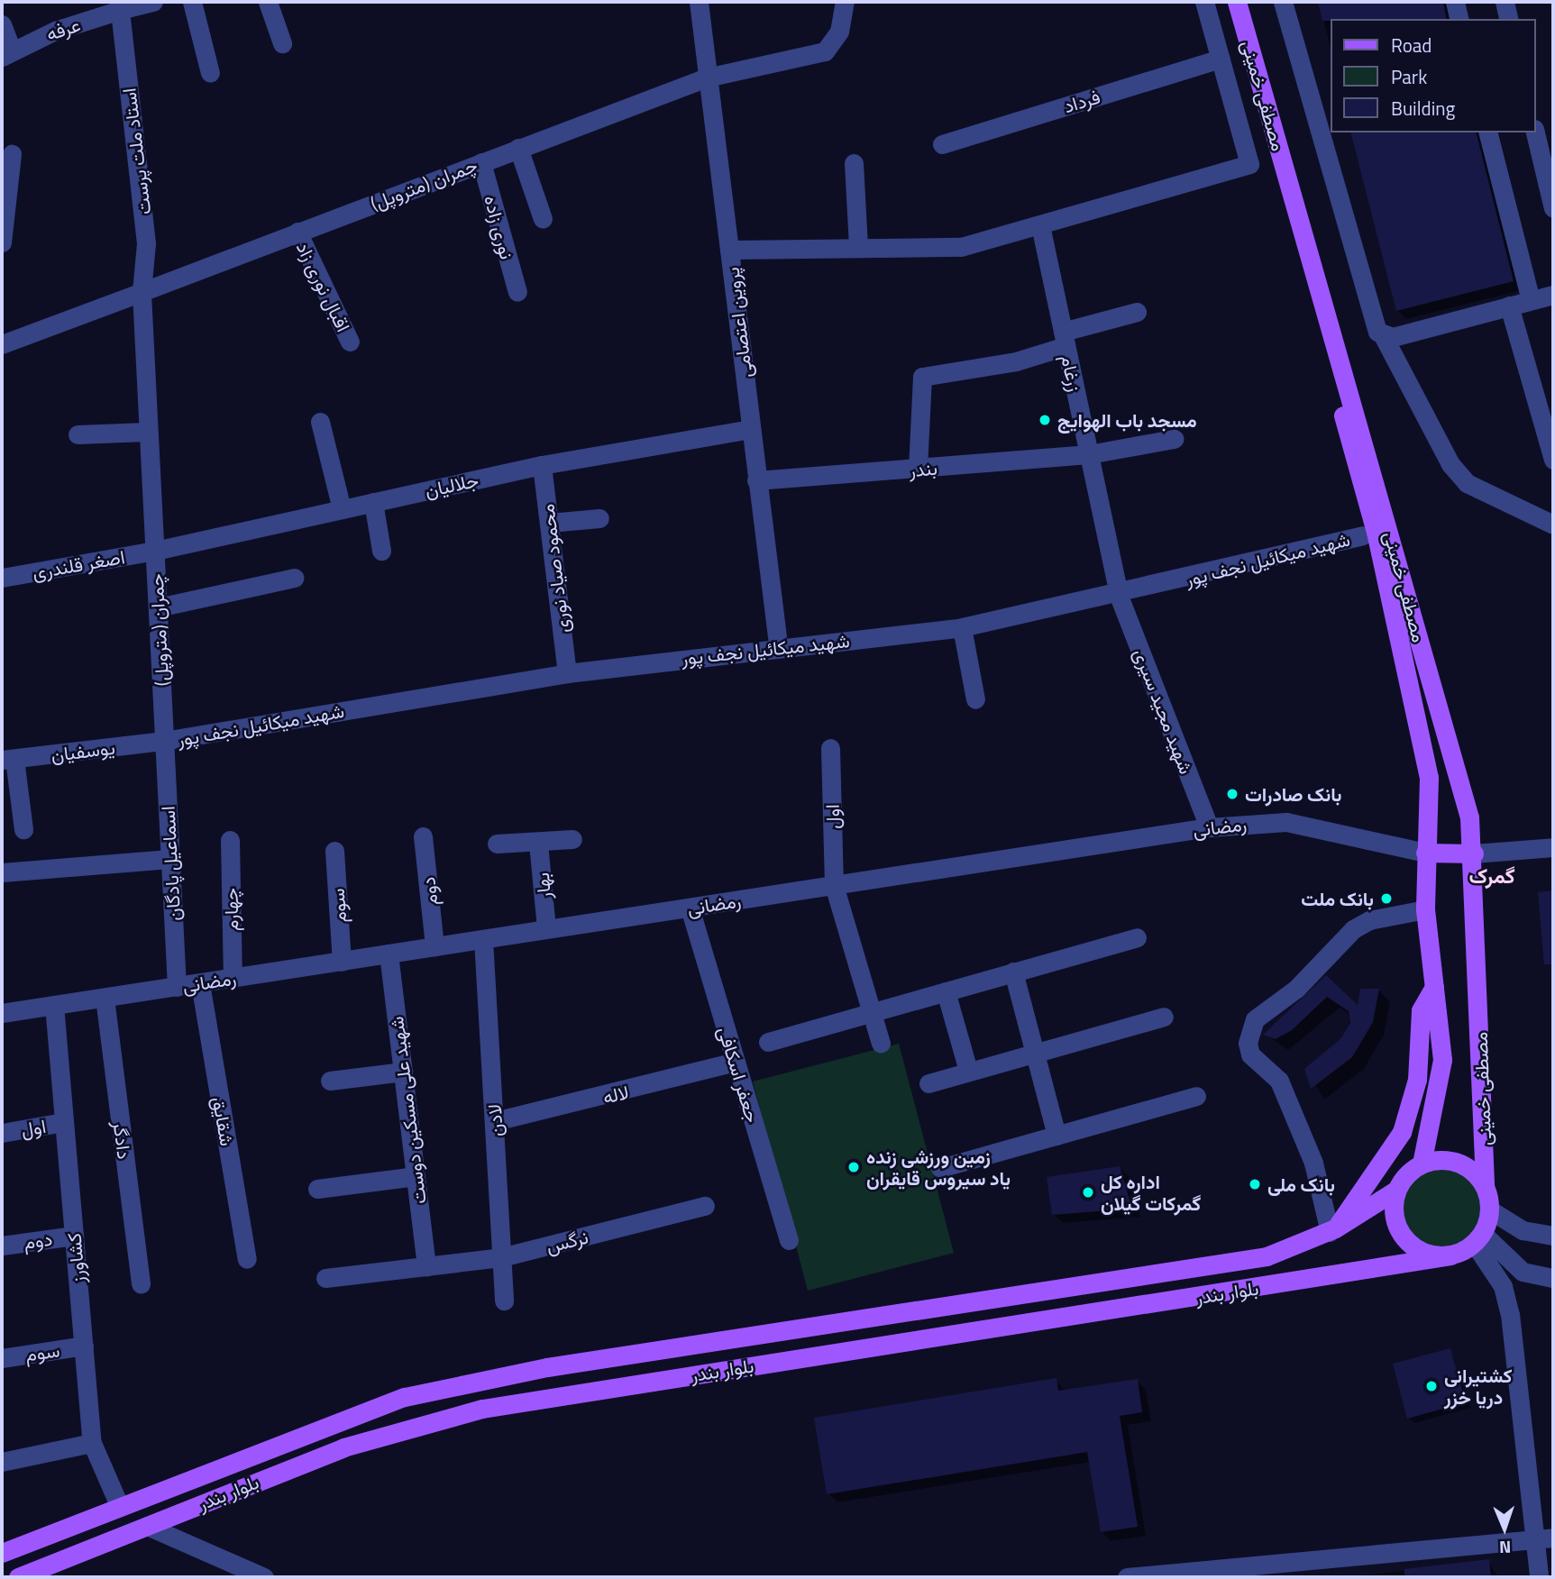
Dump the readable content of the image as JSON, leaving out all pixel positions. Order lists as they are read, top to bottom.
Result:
{
  "streets": {
    "main road": ["مصطفی خمینی", "بلوار بندر"],
    "street": [
      "عرفه",
      "فرداد",
      "استاد ملت پرست",
      "چمران (متروپل)",
      "نوری زاده",
      "اقبال نوری زاد",
      "پروین اعتصامی",
      "زرغام",
      "بندر",
      "جلالیان",
      "شهید میکائیل نجف پور",
      "اصغر قلندری",
      "محمود صیاد نوری",
      "شهید مجید سیری",
      "یوسفیان",
      "اول",
      "رمضانی",
      "اسماعیل پادگان",
      "بهار",
      "دوم",
      "سوم",
      "چهارم",
      "جعفر اسکافی",
      "لاله",
      "شهید علی مسکین دوست",
      "لادن",
      "شقایق",
      "دادگر",
      "نرگس",
      "کشاورز"
    ]
  },
  "crossings": [
    ["عرفه", "استاد ملت پرست"],
    ["مصطفی خمینی", "رمضانی"],
    ["مصطفی خمینی", "بلوار بندر"],
    ["استاد ملت پرست", "چمران (متروپل)"],
    ["چمران (متروپل)", "نوری زاده"],
    ["چمران (متروپل)", "اقبال نوری زاد"],
    ["چمران (متروپل)", "پروین اعتصامی"],
    ["چمران (متروپل)", "جلالیان"],
    ["چمران (متروپل)", "شهید میکائیل نجف پور"],
    ["چمران (متروپل)", "اصغر قلندری"],
    ["چمران (متروپل)", "یوسفیان"],
    ["چمران (متروپل)", "اسماعیل پادگان"],
    ["پروین اعتصامی", "بندر"],
    ["پروین اعتصامی", "جلالیان"],
    ["پروین اعتصامی", "شهید میکائیل نجف پور"],
    ["زرغام", "بندر"],
    ["زرغام", "شهید میکائیل نجف پور"],
    ["زرغام", "شهید مجید سیری"],
    ["جلالیان", "اصغر قلندری"],
    ["جلالیان", "محمود صیاد نوری"],
    ["شهید میکائیل نجف پور", "محمود صیاد نوری"],
    ["شهید میکائیل نجف پور", "شهید مجید سیری"],
    ["شهید میکائیل نجف پور", "یوسفیان"],
    ["شهید میکائیل نجف پور", "اسماعیل پادگان"],
    ["شهید مجید سیری", "رمضانی"],
    ["یوسفیان", "اسماعیل پادگان"],
    ["اول", "رمضانی"],
    ["اول", "کشاورز"],
    ["رمضانی", "اسماعیل پادگان"],
    ["رمضانی", "بهار"],
    ["رمضانی", "دوم"],
    ["رمضانی", "سوم"],
    ["رمضانی", "چهارم"],
    ["رمضانی", "جعفر اسکافی"],
    ["رمضانی", "شهید علی مسکین دوست"],
    ["رمضانی", "لادن"],
    ["رمضانی", "شقایق"],
    ["رمضانی", "دادگر"],
    ["رمضانی", "کشاورز"],
    ["دوم", "کشاورز"],
    ["سوم", "کشاورز"],
    ["جعفر اسکافی", "لاله"],
    ["لاله", "لادن"],
    ["شهید علی مسکین دوست", "نرگس"],
    ["لادن", "نرگس"],
    ["کشاورز", "بلوار بندر"]
  ],
  "districts": ["گمرک"],
  "places": [
    "مسجد باب الهوایج",
    "بانک صادرات",
    "بانک ملت",
    "زمین ورزشی زنده یاد سیروس قایقران",
    "بانک ملی",
    "اداره کل گمرکات گیلان",
    "کشتیرانی دریا خزر"
  ],
  "legend": ["Road", "Park", "Building"],
  "north": "bottom"
}
